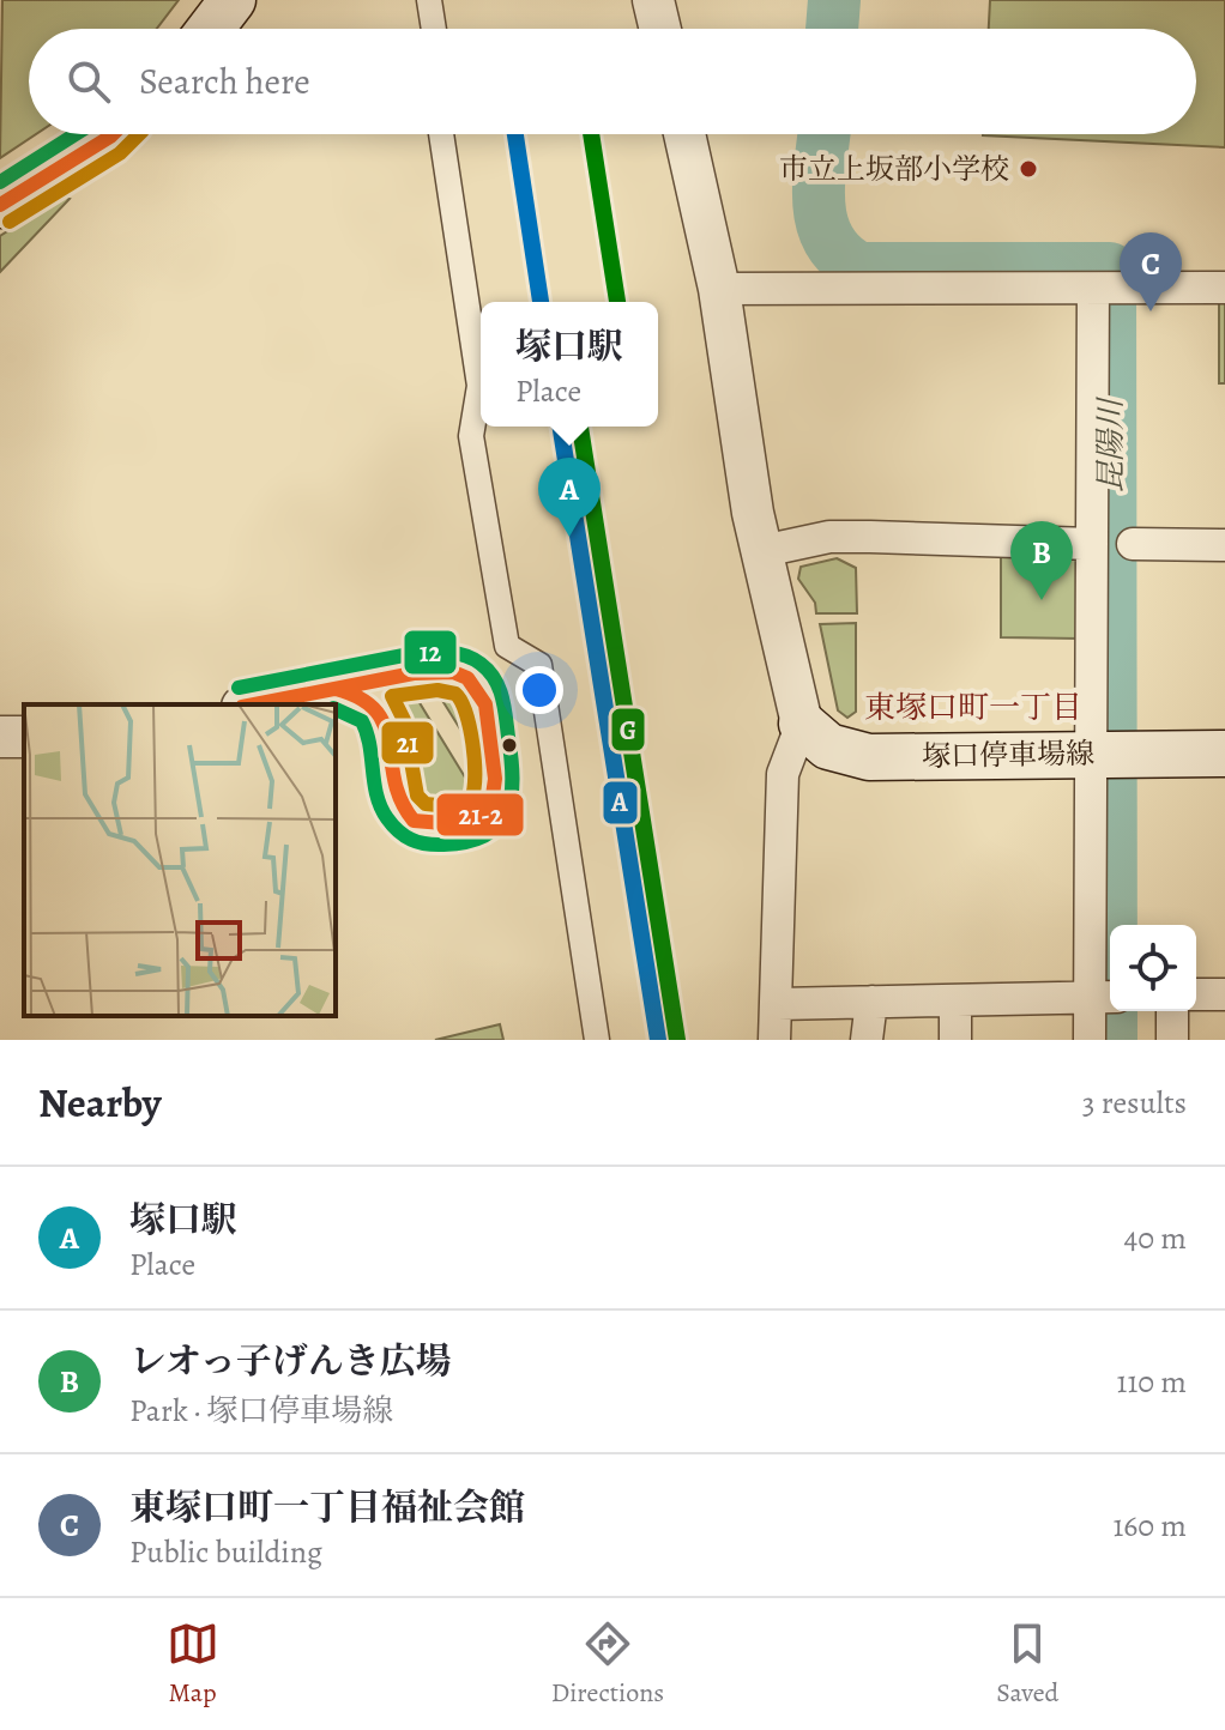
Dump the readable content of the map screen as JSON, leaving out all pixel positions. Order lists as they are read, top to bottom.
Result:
{
  "streets": {
    "main road": ["塚口停車場線"]
  },
  "districts": ["東塚口町一丁目"],
  "water": ["昆陽川"],
  "places": ["市立上坂部小学校"],
  "lines": [
    "transit line G",
    "transit line A",
    "transit line 21-2",
    "transit line 21",
    "transit line 12"
  ],
  "page": {
    "search": "Search here",
    "pins": ["C", "A", "B"],
    "popup": ["塚口駅", "Place"],
    "heading": ["Nearby", "3 results"],
    "list": [
      {
        "mark": "A",
        "name": "塚口駅",
        "note": "Place",
        "value": "40 m"
      },
      {
        "mark": "B",
        "name": "レオっ子げんき広場",
        "note": "Park · 塚口停車場線",
        "value": "110 m"
      },
      {
        "mark": "C",
        "name": "東塚口町一丁目福祉会館",
        "note": "Public building",
        "value": "160 m"
      }
    ],
    "nav": ["Map", "Directions", "Saved"]
  }
}
